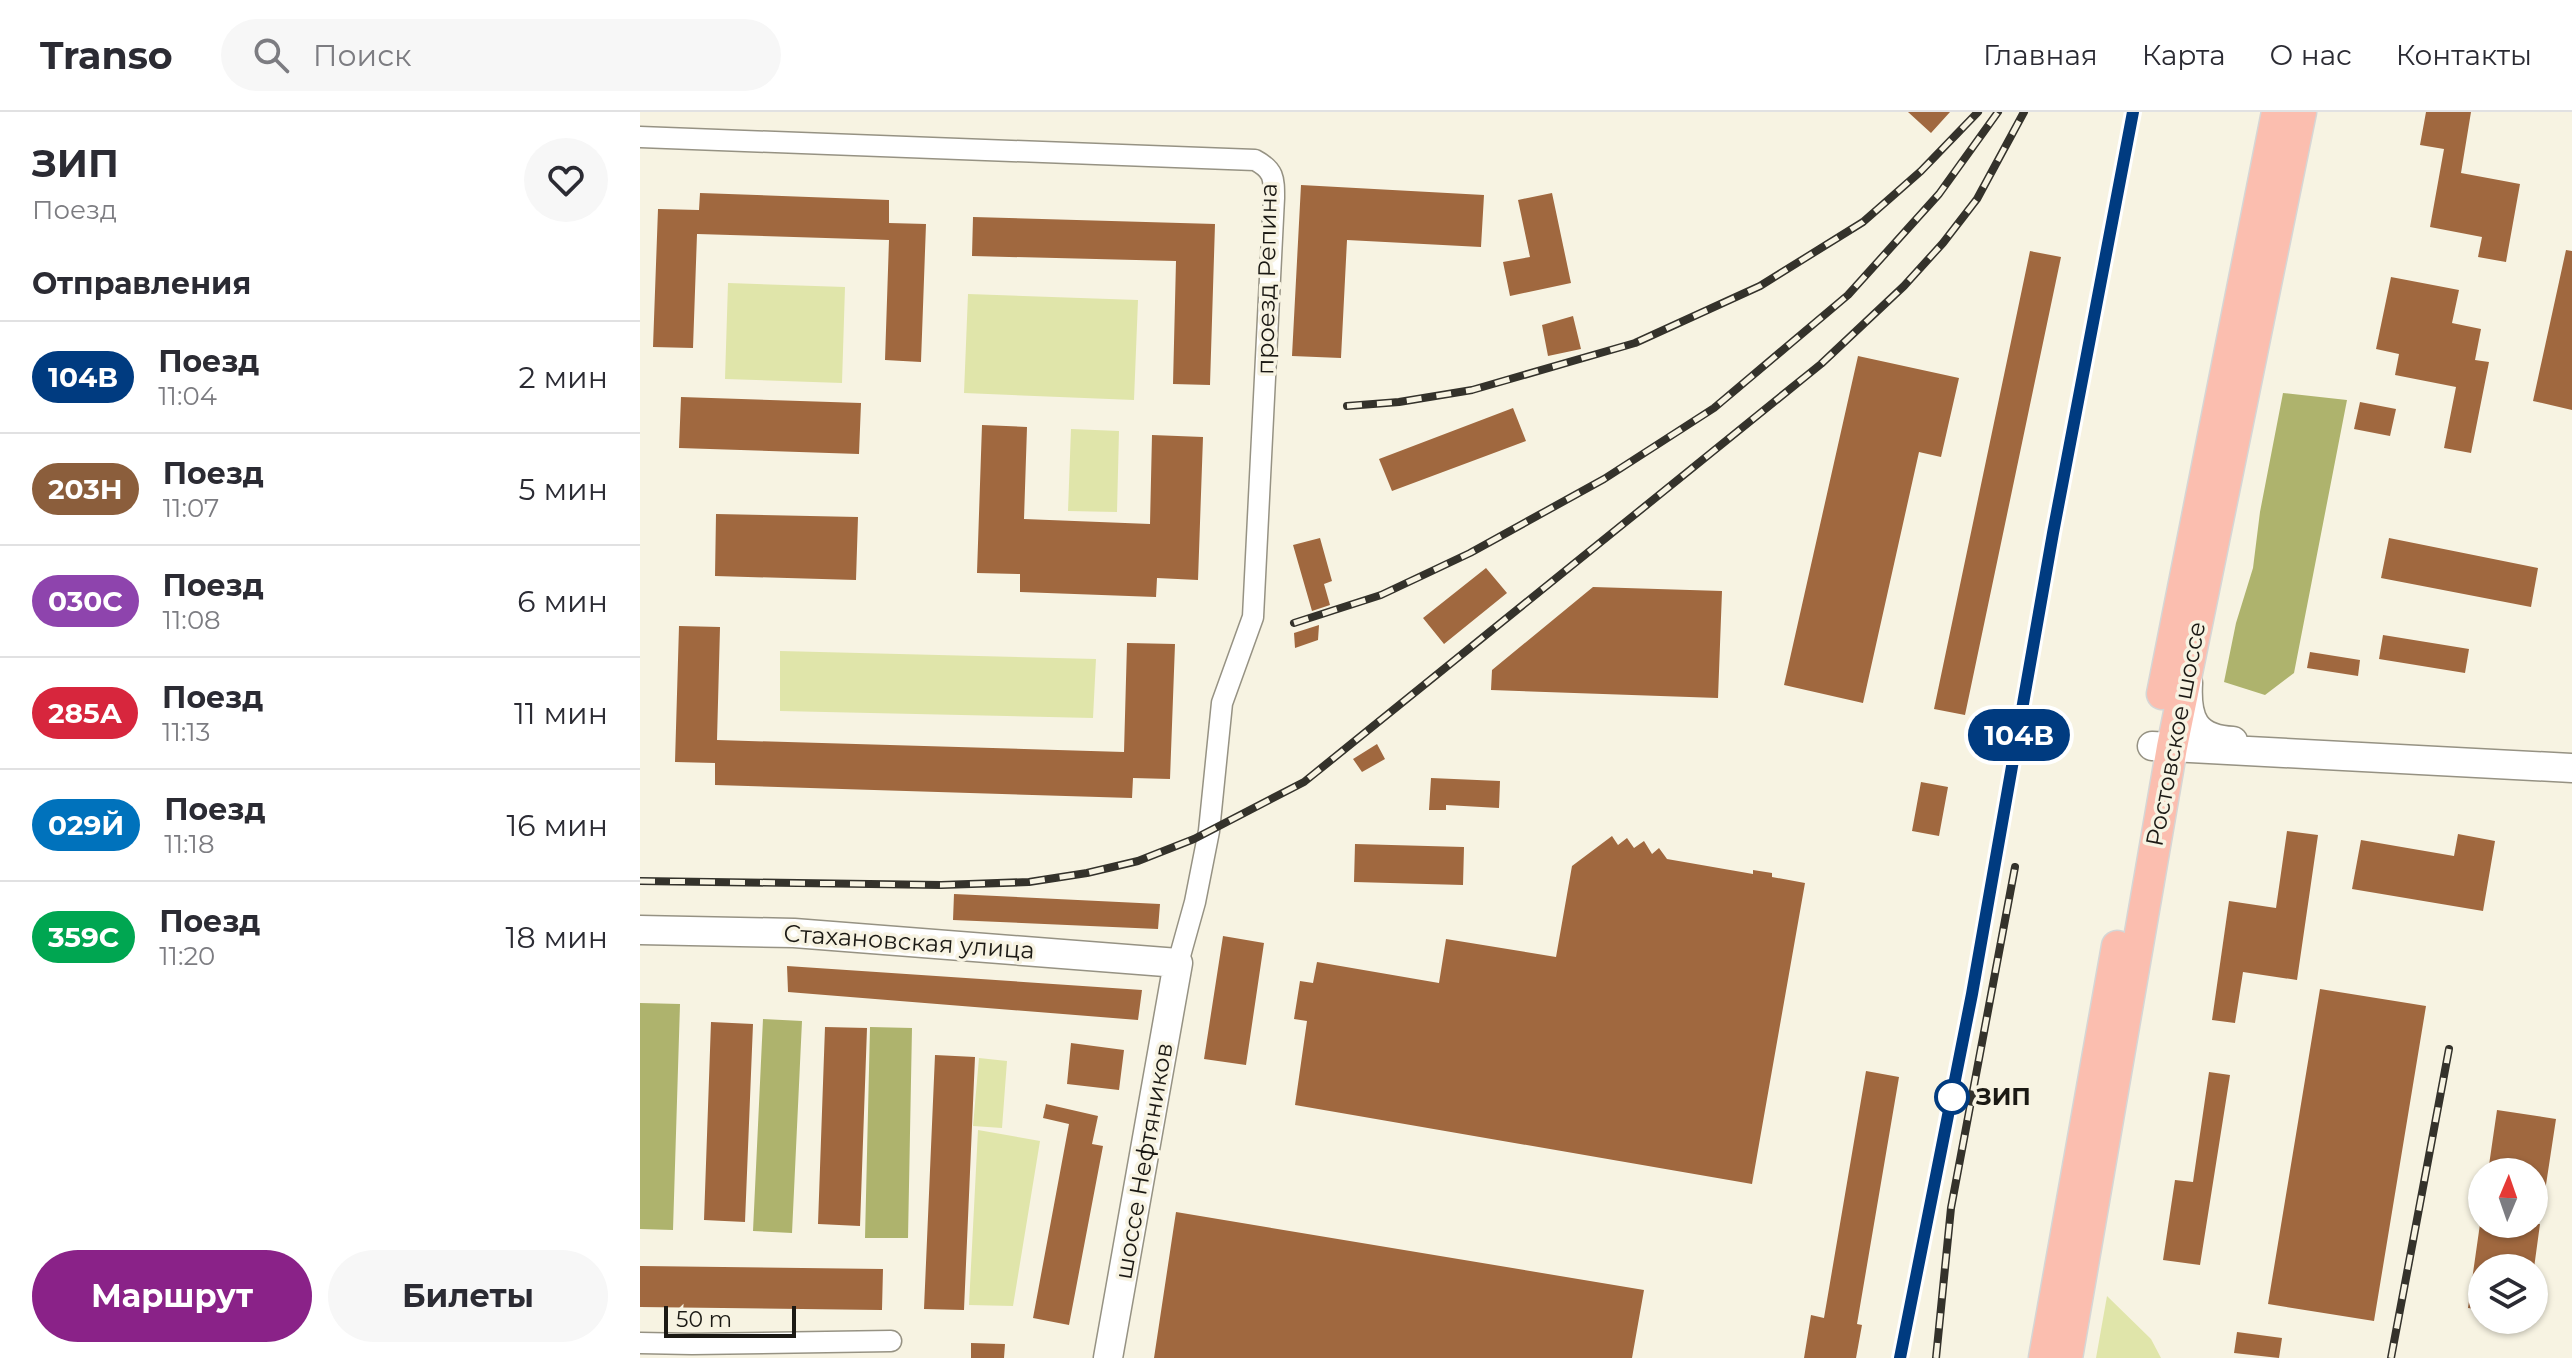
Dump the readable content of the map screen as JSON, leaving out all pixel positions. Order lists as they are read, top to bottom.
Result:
{
  "streets": {
    "main road": ["Ростовское шоссе"],
    "street": ["проезд Репина", "Стахановская улица", "шоссе Нефтяников"]
  },
  "crossings": [
    ["проезд Репина", "Стахановская улица"],
    ["проезд Репина", "шоссе Нефтяников"],
    ["Стахановская улица", "шоссе Нефтяников"]
  ],
  "places": ["ЗИП"],
  "scale_bar": "50 m",
  "north": "top",
  "page": {
    "header": "Transo",
    "search": "Поиск",
    "nav": [
      "Главная",
      "Карта",
      "О нас",
      "Контакты"
    ],
    "heading": [
      ["ЗИП", "Поезд"],
      "Отправления"
    ],
    "on_map": "104В",
    "list": [
      {
        "mark": "104В",
        "name": "Поезд",
        "note": "11:04",
        "value": "2 мин"
      },
      {
        "mark": "203Н",
        "name": "Поезд",
        "note": "11:07",
        "value": "5 мин"
      },
      {
        "mark": "030C",
        "name": "Поезд",
        "note": "11:08",
        "value": "6 мин"
      },
      {
        "mark": "285А",
        "name": "Поезд",
        "note": "11:13",
        "value": "11 мин"
      },
      {
        "mark": "029Й",
        "name": "Поезд",
        "note": "11:18",
        "value": "16 мин"
      },
      {
        "mark": "359С",
        "name": "Поезд",
        "note": "11:20",
        "value": "18 мин"
      }
    ],
    "buttons": ["Маршрут", "Билеты"],
    "scale": "50 m"
  }
}
